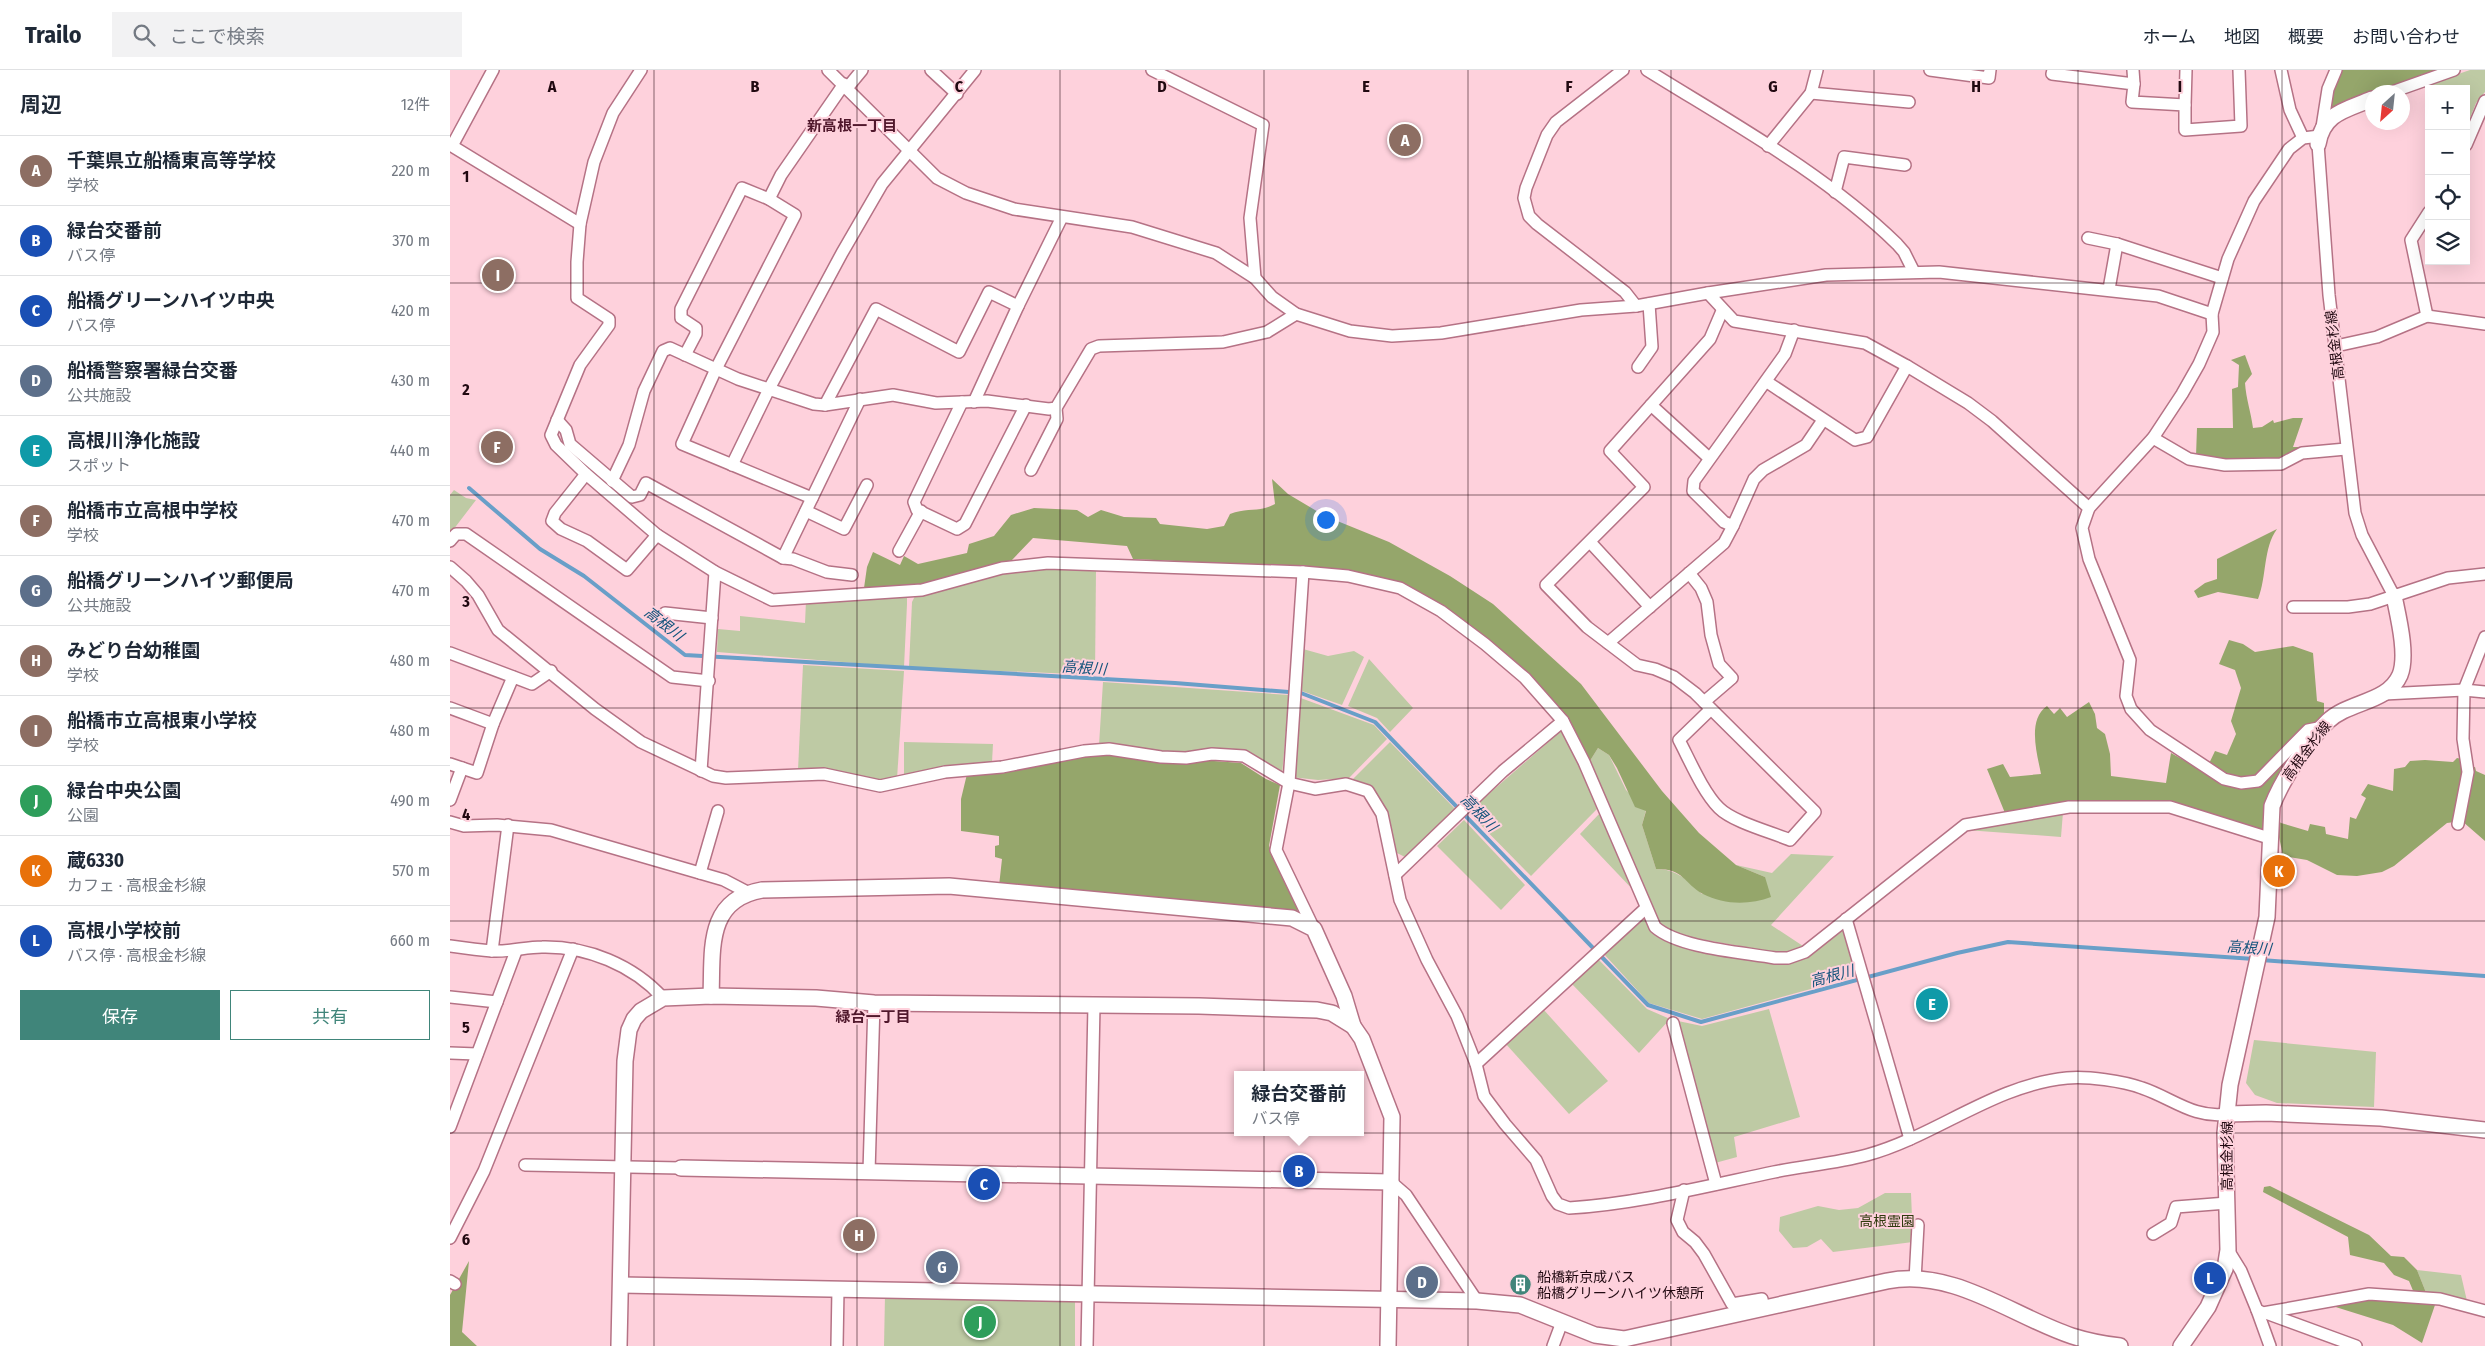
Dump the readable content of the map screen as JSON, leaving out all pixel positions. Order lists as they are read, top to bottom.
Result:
{
  "streets": {
    "street": ["高根金杉線"]
  },
  "districts": ["新高根一丁目", "緑台一丁目"],
  "water": ["高根川"],
  "parks": ["高根霊園"],
  "places": {
    "building": ["船橋新京成バス 船橋グリーンハイツ休憩所"]
  },
  "north": "bottom left",
  "page": {
    "header": "Trailo",
    "search": "ここで検索",
    "nav": [
      "ホーム",
      "地図",
      "概要",
      "お問い合わせ"
    ],
    "heading": ["周辺", "12件"],
    "map_buttons": ["+", "−"],
    "pins": [
      "A",
      "I",
      "F",
      "K",
      "E",
      "B",
      "C",
      "H",
      "G",
      "L",
      "D",
      "J"
    ],
    "list": [
      {
        "mark": "A",
        "name": "千葉県立船橋東高等学校",
        "note": "学校",
        "value": "220 m"
      },
      {
        "mark": "B",
        "name": "緑台交番前",
        "note": "バス停",
        "value": "370 m"
      },
      {
        "mark": "C",
        "name": "船橋グリーンハイツ中央",
        "note": "バス停",
        "value": "420 m"
      },
      {
        "mark": "D",
        "name": "船橋警察署緑台交番",
        "note": "公共施設",
        "value": "430 m"
      },
      {
        "mark": "E",
        "name": "高根川浄化施設",
        "note": "スポット",
        "value": "440 m"
      },
      {
        "mark": "F",
        "name": "船橋市立高根中学校",
        "note": "学校",
        "value": "470 m"
      },
      {
        "mark": "G",
        "name": "船橋グリーンハイツ郵便局",
        "note": "公共施設",
        "value": "470 m"
      },
      {
        "mark": "H",
        "name": "みどり台幼稚園",
        "note": "学校",
        "value": "480 m"
      },
      {
        "mark": "I",
        "name": "船橋市立高根東小学校",
        "note": "学校",
        "value": "480 m"
      },
      {
        "mark": "J",
        "name": "緑台中央公園",
        "note": "公園",
        "value": "490 m"
      },
      {
        "mark": "K",
        "name": "蔵6330",
        "note": "カフェ · 高根金杉線",
        "value": "570 m"
      },
      {
        "mark": "L",
        "name": "高根小学校前",
        "note": "バス停 · 高根金杉線",
        "value": "660 m"
      }
    ],
    "buttons": ["保存", "共有"],
    "popup": ["緑台交番前", "バス停"]
  },
  "grid": {
    "columns": [
      "A",
      "B",
      "C",
      "D",
      "E",
      "F",
      "G",
      "H",
      "I"
    ],
    "rows": [
      "1",
      "2",
      "3",
      "4",
      "5",
      "6"
    ]
  }
}
